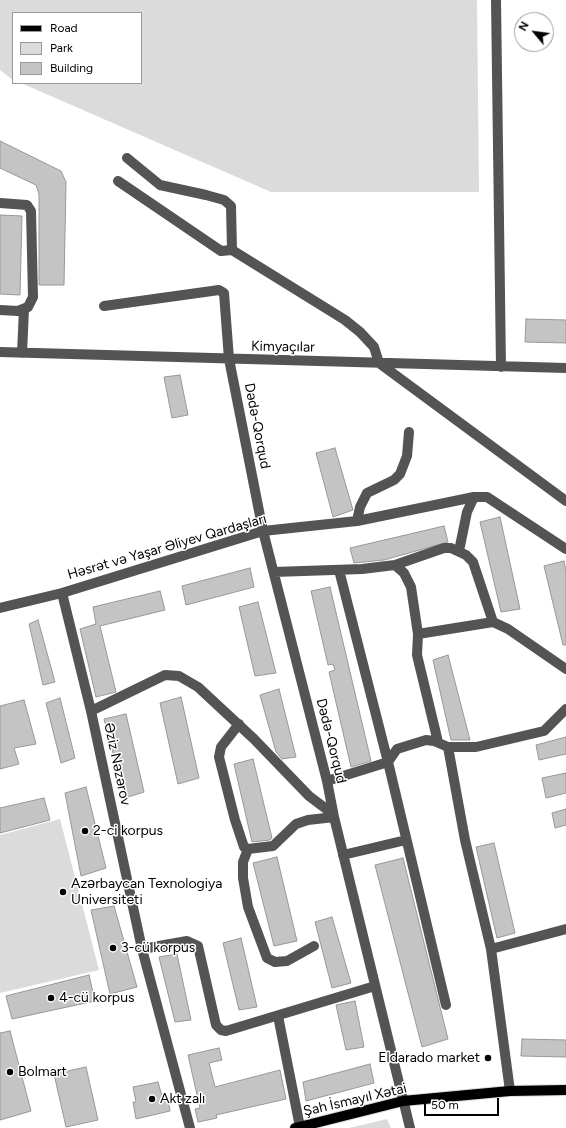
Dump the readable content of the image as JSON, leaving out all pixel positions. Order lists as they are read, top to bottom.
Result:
{
  "streets": {
    "main road": ["Şah İsmayıl Xətai"],
    "street": [
      "Kimyaçılar",
      "Dədə-Qorqud",
      "Həsrət və Yaşar Əliyev Qardaşları",
      "Əziz Nəzərov"
    ]
  },
  "crossings": [
    ["Kimyaçılar", "Dədə-Qorqud"],
    ["Dədə-Qorqud", "Həsrət və Yaşar Əliyev Qardaşları"],
    ["Dədə-Qorqud", "Şah İsmayıl Xətai"],
    ["Həsrət və Yaşar Əliyev Qardaşları", "Əziz Nəzərov"]
  ],
  "places": [
    "2-ci korpus",
    "Azərbaycan Texnologiya Universiteti",
    "3-cü korpus",
    "4-cü korpus",
    "Eldarado market",
    "Bolmart",
    "Akt zalı"
  ],
  "legend": ["Road", "Park", "Building"],
  "scale_bar": "50 m",
  "north": "top left"
}
